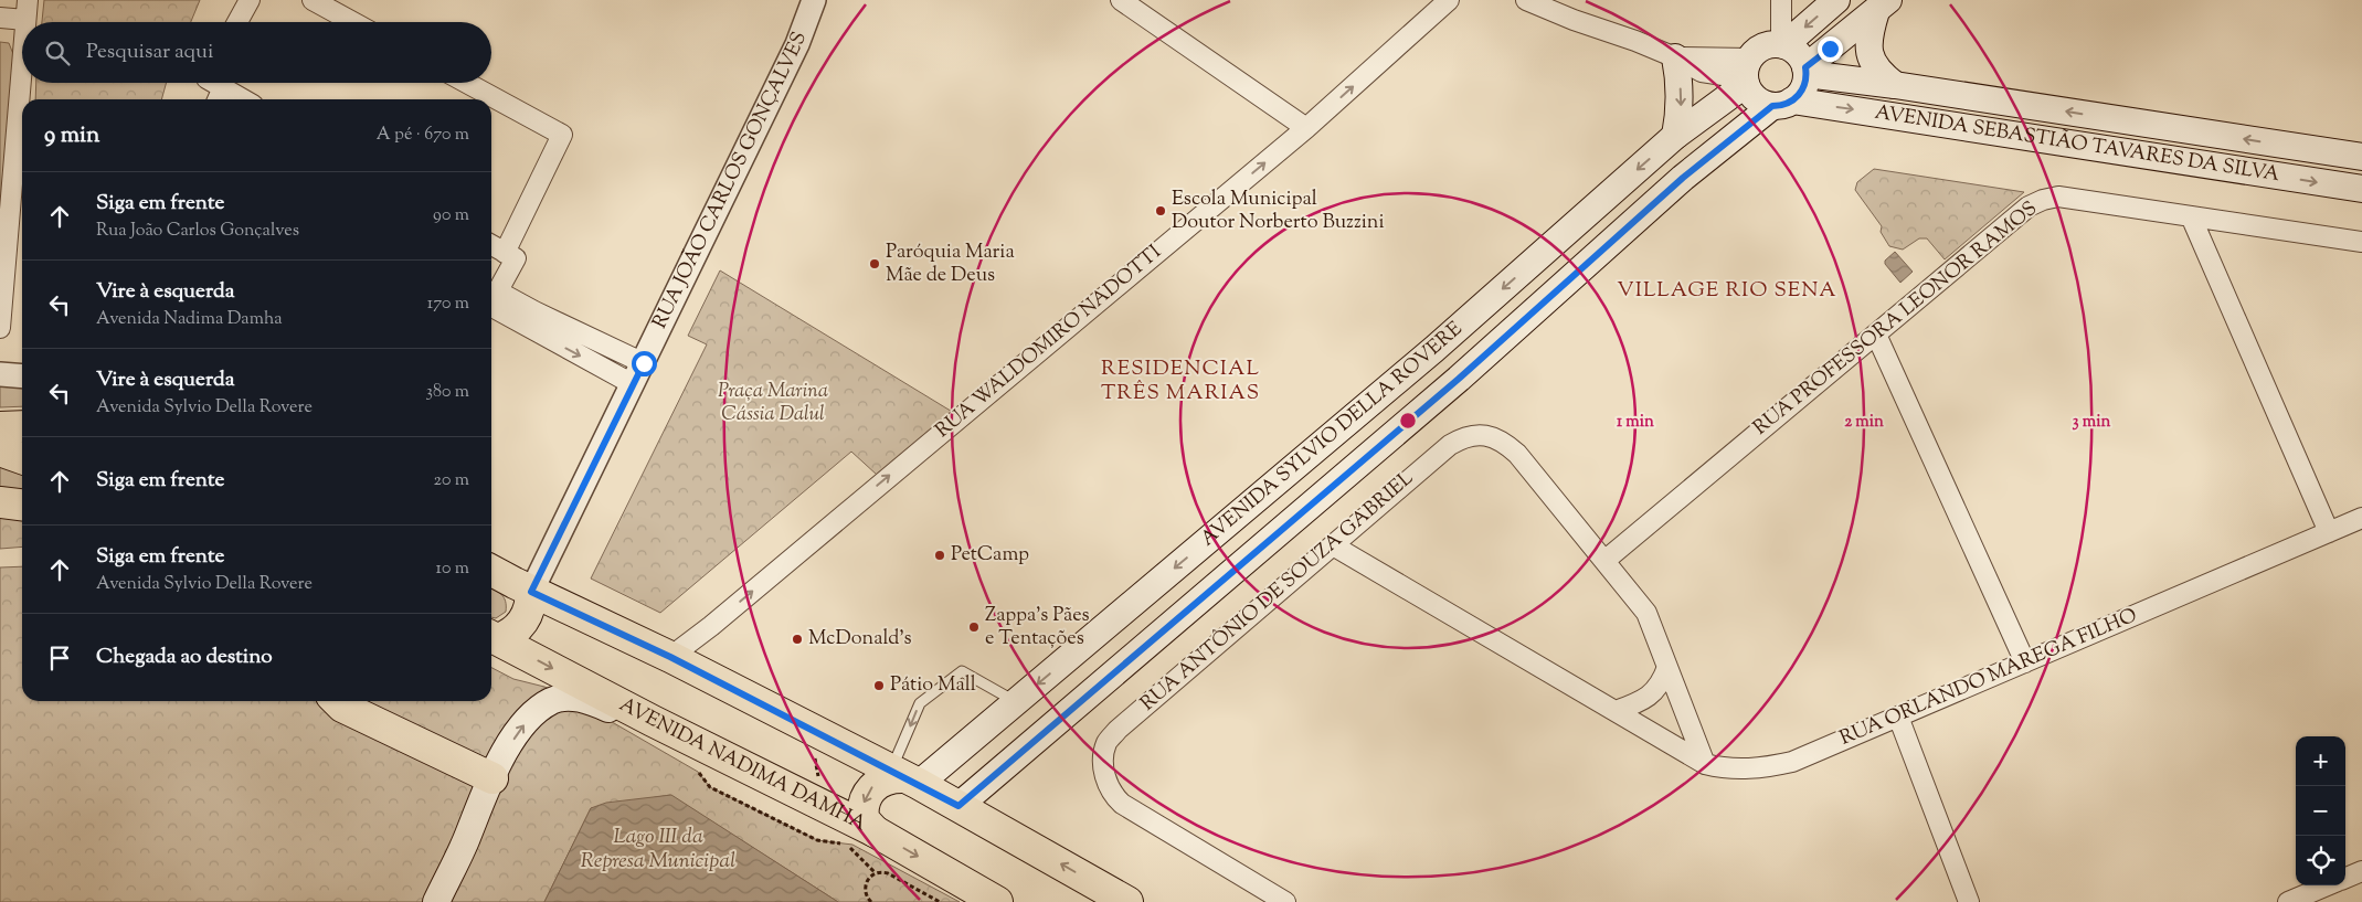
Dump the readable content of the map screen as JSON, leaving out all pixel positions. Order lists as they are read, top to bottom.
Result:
{
  "streets": {
    "main road": ["AVENIDA SEBASTIÃO TAVARES DA SILVA", "AVENIDA SYLVIO DELLA ROVERE", "AVENIDA NADIMA DAMHA"],
    "street": [
      "RUA JOÃO CARLOS GONÇALVES",
      "RUA PROFESSORA LEONOR RAMOS",
      "RUA WALDOMIRO NADOTTI",
      "RUA ANTÔNIO DE SOUZA GABRIEL",
      "RUA ORLANDO MAREGA FILHO"
    ]
  },
  "crossings": [
    ["AVENIDA SEBASTIÃO TAVARES DA SILVA", "AVENIDA SYLVIO DELLA ROVERE"],
    ["RUA PROFESSORA LEONOR RAMOS", "RUA ANTÔNIO DE SOUZA GABRIEL"],
    ["RUA ANTÔNIO DE SOUZA GABRIEL", "RUA ORLANDO MAREGA FILHO"]
  ],
  "one_way": ["RUA WALDOMIRO NADOTTI"],
  "districts": ["VILLAGE RIO SENA", "RESIDENCIAL TRÊS MARIAS"],
  "water": ["Lago III da Represa Municipal"],
  "parks": ["Praça Marina Cássia Dalul"],
  "places": [
    "Escola Municipal Doutor Norberto Buzzini",
    "Paróquia Maria Mãe de Deus",
    "PetCamp",
    "Zappa's Pães e Tentações",
    "McDonald's",
    "Pátio Mall"
  ],
  "page": {
    "search": "Pesquisar aqui",
    "heading": ["9 min", "A pé · 670 m"],
    "list": [
      ["Siga em frente", "Rua João Carlos Gonçalves", "90 m"],
      ["Vire à esquerda", "Avenida Nadima Damha", "170 m"],
      ["Vire à esquerda", "Avenida Sylvio Della Rovere", "380 m"],
      ["Siga em frente", "20 m"],
      ["Siga em frente", "Avenida Sylvio Della Rovere", "10 m"],
      "Chegada ao destino"
    ],
    "map_buttons": ["+", "−"]
  },
  "rings": ["1 min", "2 min", "3 min"]
}
